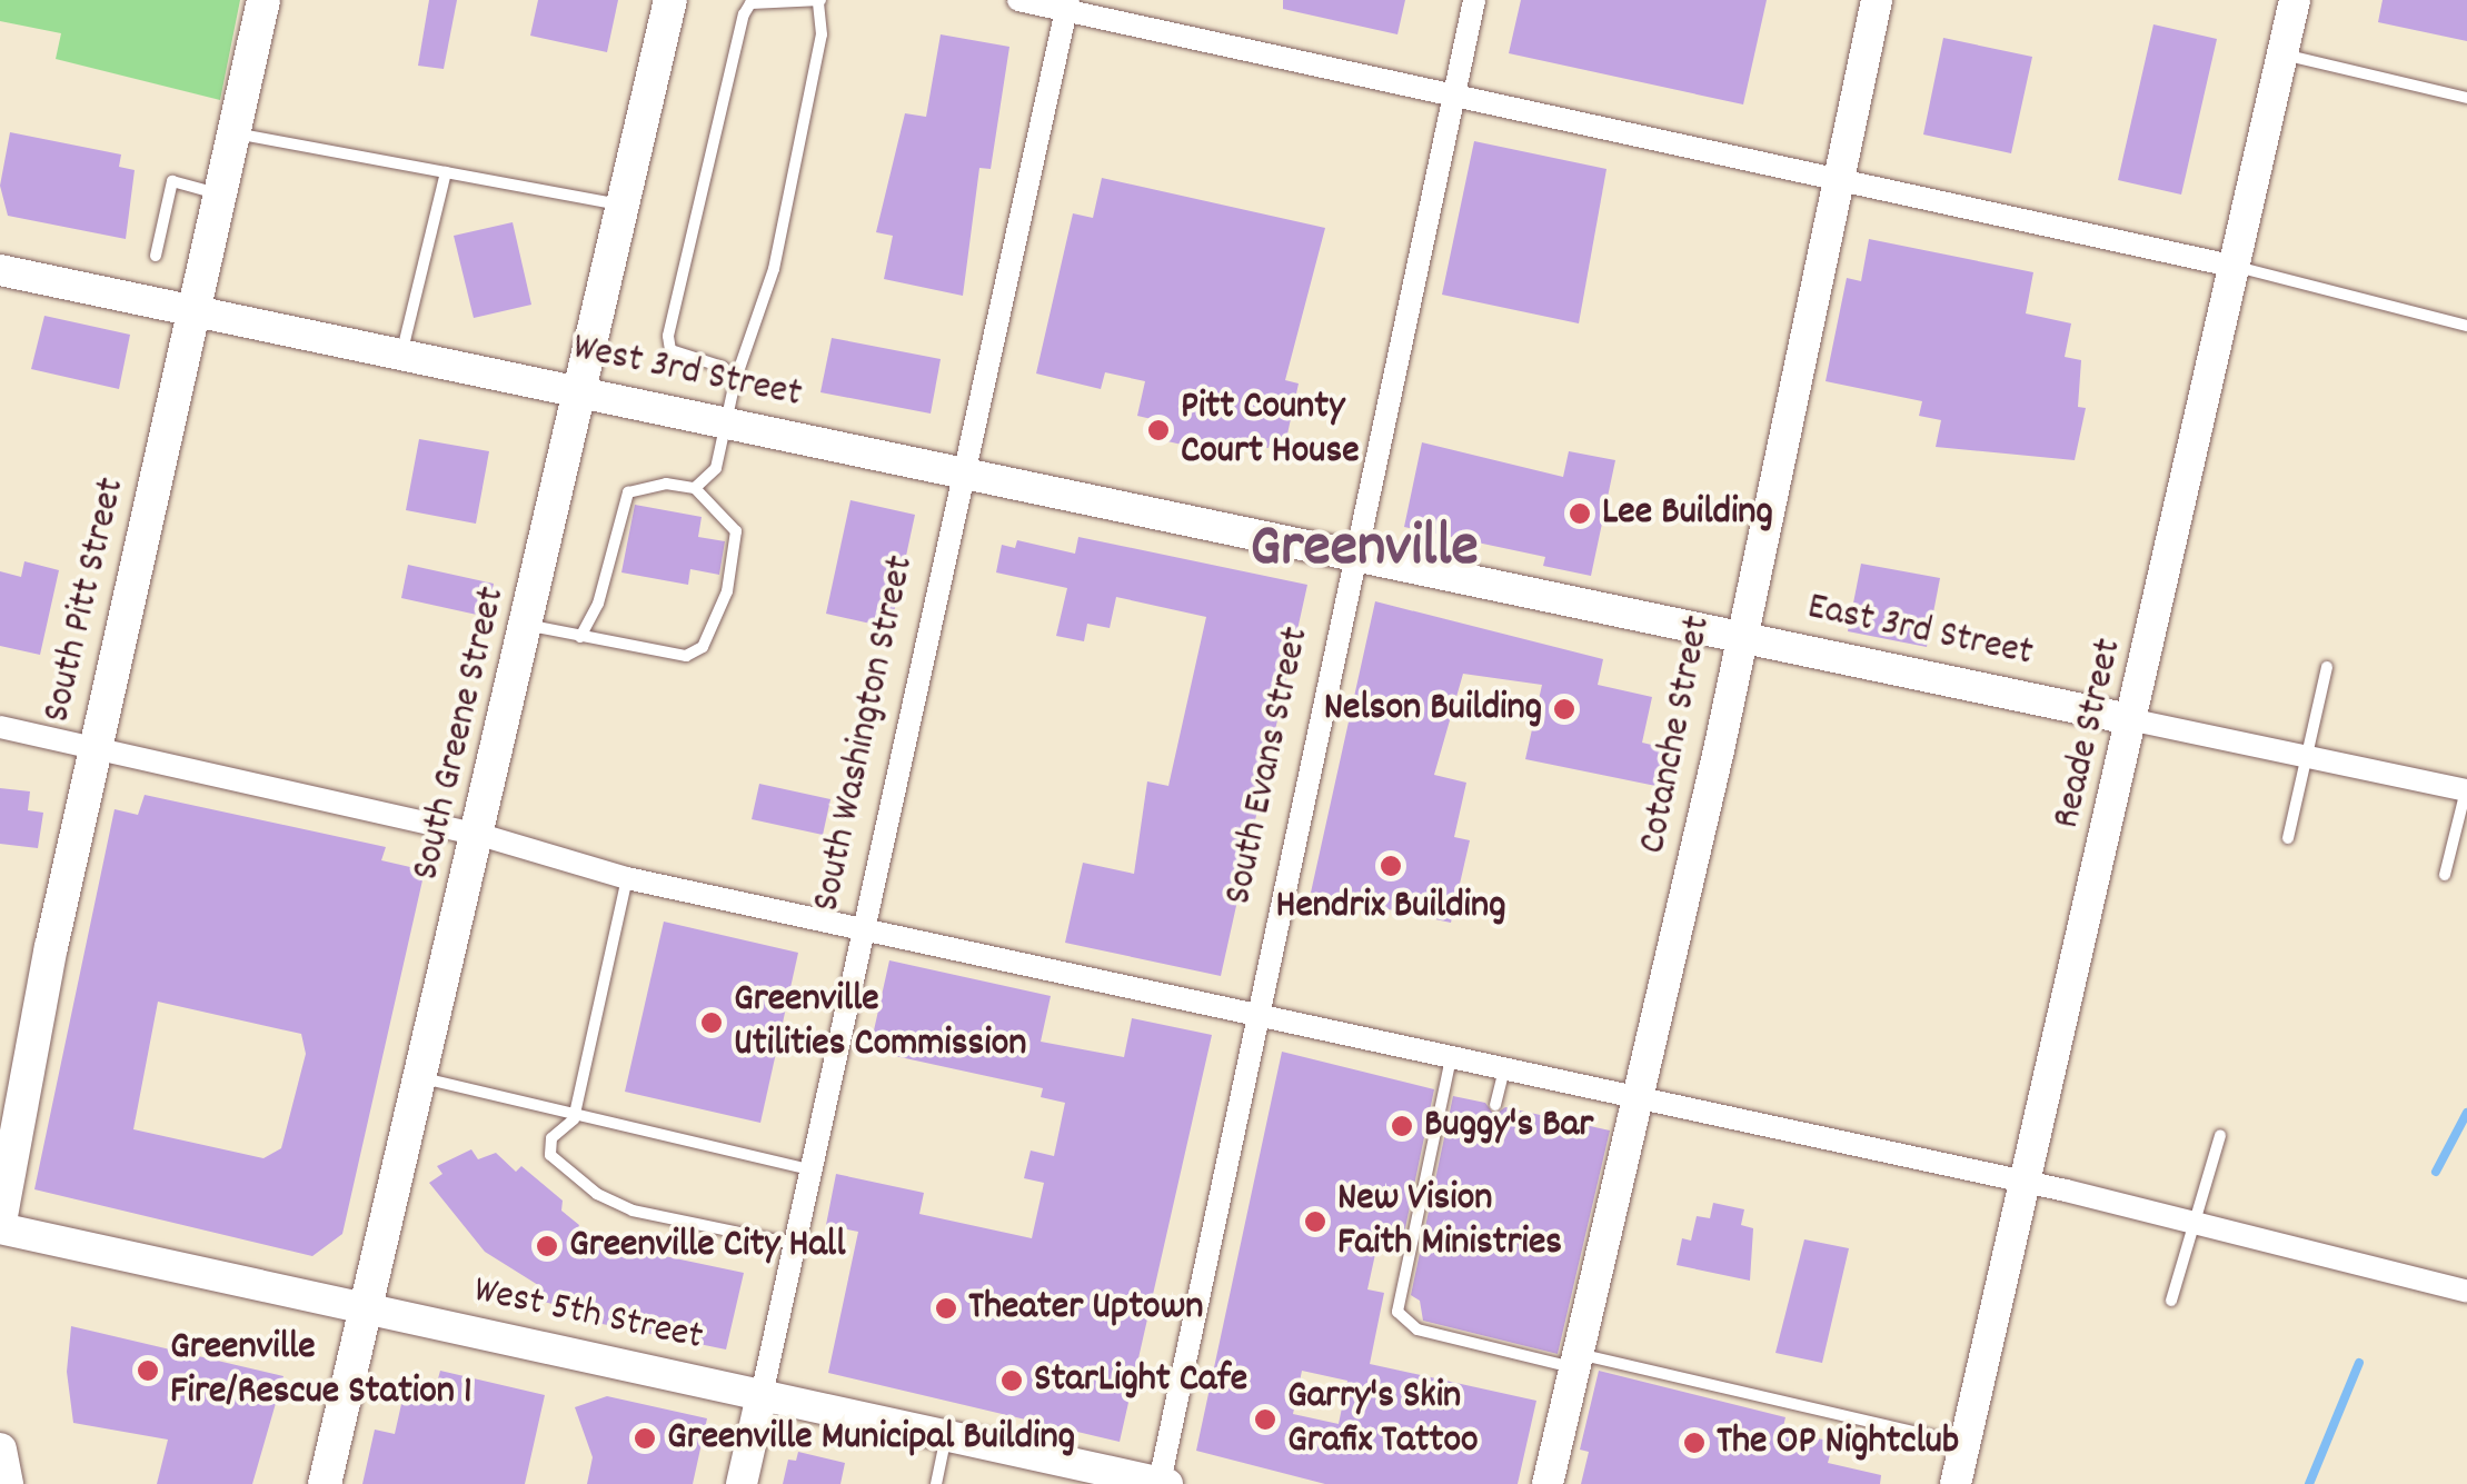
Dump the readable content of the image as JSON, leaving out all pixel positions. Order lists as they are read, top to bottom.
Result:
{
  "streets": {
    "main road": ["South Pitt Street", "South Greene Street"],
    "street": [
      "West 3rd Street",
      "East 3rd Street",
      "South Washington Street",
      "Reade Street",
      "Cotanche Street",
      "South Evans Street",
      "West 5th Street"
    ]
  },
  "crossings": [
    ["West 3rd Street", "South Pitt Street"],
    ["West 3rd Street", "East 3rd Street"],
    ["West 3rd Street", "South Greene Street"],
    ["West 3rd Street", "South Washington Street"],
    ["West 3rd Street", "South Evans Street"],
    ["South Pitt Street", "West 5th Street"],
    ["East 3rd Street", "Reade Street"],
    ["East 3rd Street", "Cotanche Street"],
    ["East 3rd Street", "South Evans Street"],
    ["South Greene Street", "West 5th Street"],
    ["South Washington Street", "West 5th Street"],
    ["South Evans Street", "West 5th Street"]
  ],
  "districts": ["Greenville"],
  "places": [
    "Pitt County Court House",
    "Lee Building",
    "Nelson Building",
    "Hendrix Building",
    "Greenville Utilities Commission",
    "Buggy's Bar",
    "New Vision Faith Ministries",
    "Greenville City Hall",
    "Theater Uptown",
    "Greenville Fire/Rescue Station 1",
    "StarLight Cafe",
    "Garry's Skin Grafix Tattoo",
    "Greenville Municipal Building",
    "The OP Nightclub"
  ]
}
